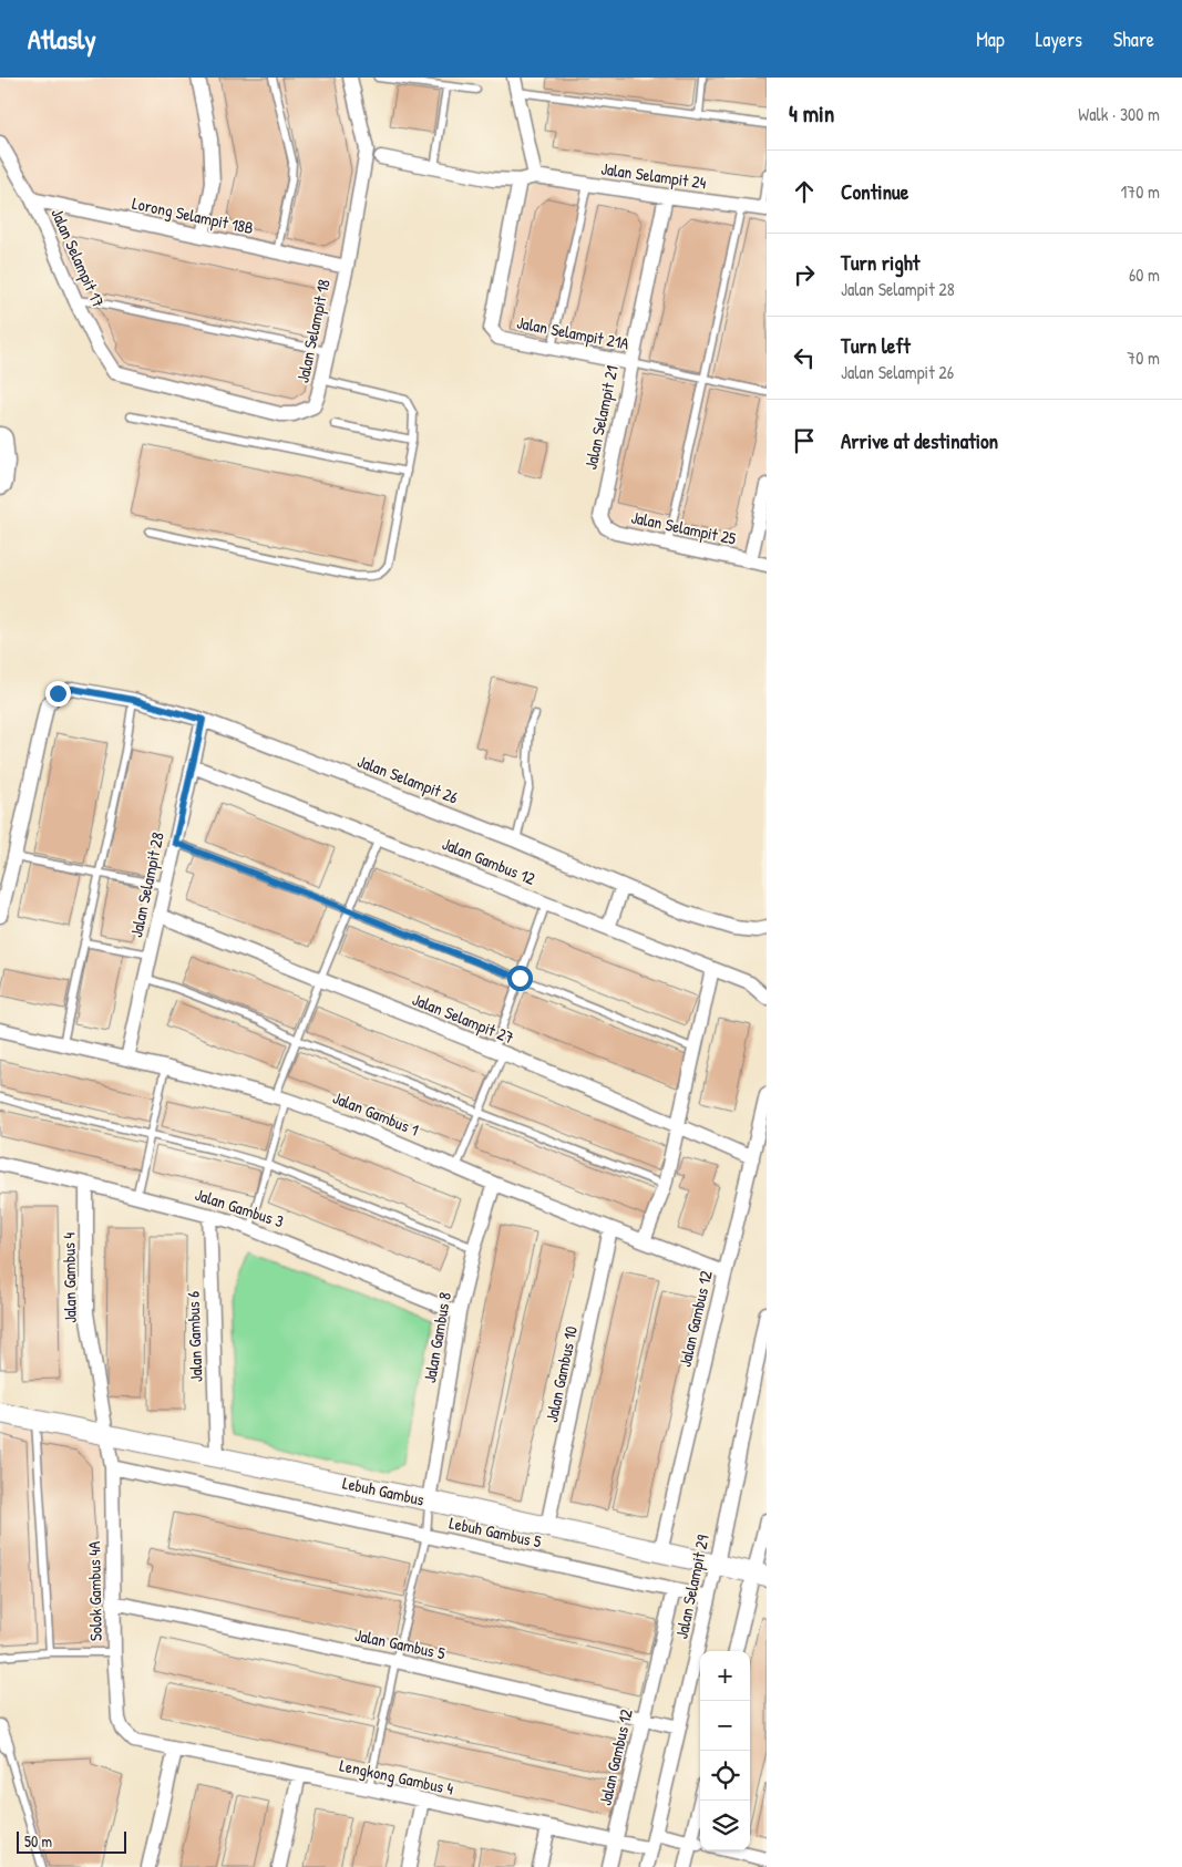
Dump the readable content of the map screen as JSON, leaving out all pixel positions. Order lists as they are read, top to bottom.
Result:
{
  "streets": {
    "street": [
      "Jalan Selampit 24",
      "Lorong Selampit 18B",
      "Jalan Selampit 17",
      "Jalan Selampit 18",
      "Jalan Selampit 21A",
      "Jalan Selampit 21",
      "Jalan Selampit 25",
      "Jalan Selampit 26",
      "Jalan Gambus 12",
      "Jalan Selampit 28",
      "Jalan Selampit 27",
      "Jalan Gambus 1",
      "Jalan Gambus 3",
      "Jalan Gambus 4",
      "Jalan Gambus 6",
      "Jalan Gambus 8",
      "Jalan Gambus 10",
      "Lebuh Gambus",
      "Lebuh Gambus 5",
      "Jalan Selampit 29",
      "Solok Gambus 4A",
      "Jalan Gambus 5",
      "Lengkong Gambus 4"
    ]
  },
  "crossings": [
    ["Jalan Selampit 24", "Jalan Selampit 21"],
    ["Lorong Selampit 18B", "Jalan Selampit 17"],
    ["Lorong Selampit 18B", "Jalan Selampit 18"],
    ["Jalan Selampit 17", "Jalan Selampit 18"],
    ["Jalan Selampit 21A", "Jalan Selampit 21"],
    ["Jalan Selampit 21", "Jalan Selampit 25"],
    ["Jalan Selampit 26", "Jalan Selampit 28"],
    ["Jalan Gambus 12", "Jalan Selampit 28"],
    ["Jalan Gambus 12", "Jalan Selampit 27"],
    ["Jalan Gambus 12", "Jalan Gambus 1"],
    ["Jalan Gambus 12", "Lebuh Gambus"],
    ["Jalan Gambus 12", "Lebuh Gambus 5"],
    ["Jalan Gambus 12", "Jalan Gambus 5"],
    ["Jalan Gambus 12", "Lengkong Gambus 4"],
    ["Jalan Selampit 28", "Jalan Selampit 27"],
    ["Jalan Selampit 28", "Jalan Gambus 1"],
    ["Jalan Gambus 1", "Jalan Gambus 8"],
    ["Jalan Gambus 1", "Jalan Gambus 10"],
    ["Jalan Gambus 3", "Jalan Gambus 4"],
    ["Jalan Gambus 3", "Jalan Gambus 6"],
    ["Jalan Gambus 3", "Jalan Gambus 8"],
    ["Jalan Gambus 4", "Lebuh Gambus"],
    ["Jalan Gambus 4", "Solok Gambus 4A"],
    ["Jalan Gambus 6", "Lebuh Gambus"],
    ["Jalan Gambus 8", "Lebuh Gambus"],
    ["Jalan Gambus 10", "Lebuh Gambus"],
    ["Lebuh Gambus", "Jalan Selampit 29"],
    ["Lebuh Gambus", "Solok Gambus 4A"],
    ["Lebuh Gambus 5", "Jalan Selampit 29"],
    ["Lebuh Gambus 5", "Solok Gambus 4A"],
    ["Jalan Selampit 29", "Jalan Gambus 5"],
    ["Jalan Selampit 29", "Lengkong Gambus 4"],
    ["Solok Gambus 4A", "Jalan Gambus 5"],
    ["Solok Gambus 4A", "Lengkong Gambus 4"]
  ],
  "scale_bar": "50 m",
  "page": {
    "header": "Atlasly",
    "nav": ["Map", "Layers", "Share"],
    "heading": ["4 min", "Walk · 300 m"],
    "list": [
      ["Continue", "170 m"],
      ["Turn right", "Jalan Selampit 28", "60 m"],
      ["Turn left", "Jalan Selampit 26", "70 m"],
      "Arrive at destination"
    ],
    "map_buttons": ["+", "−"],
    "scale": "50 m"
  }
}
